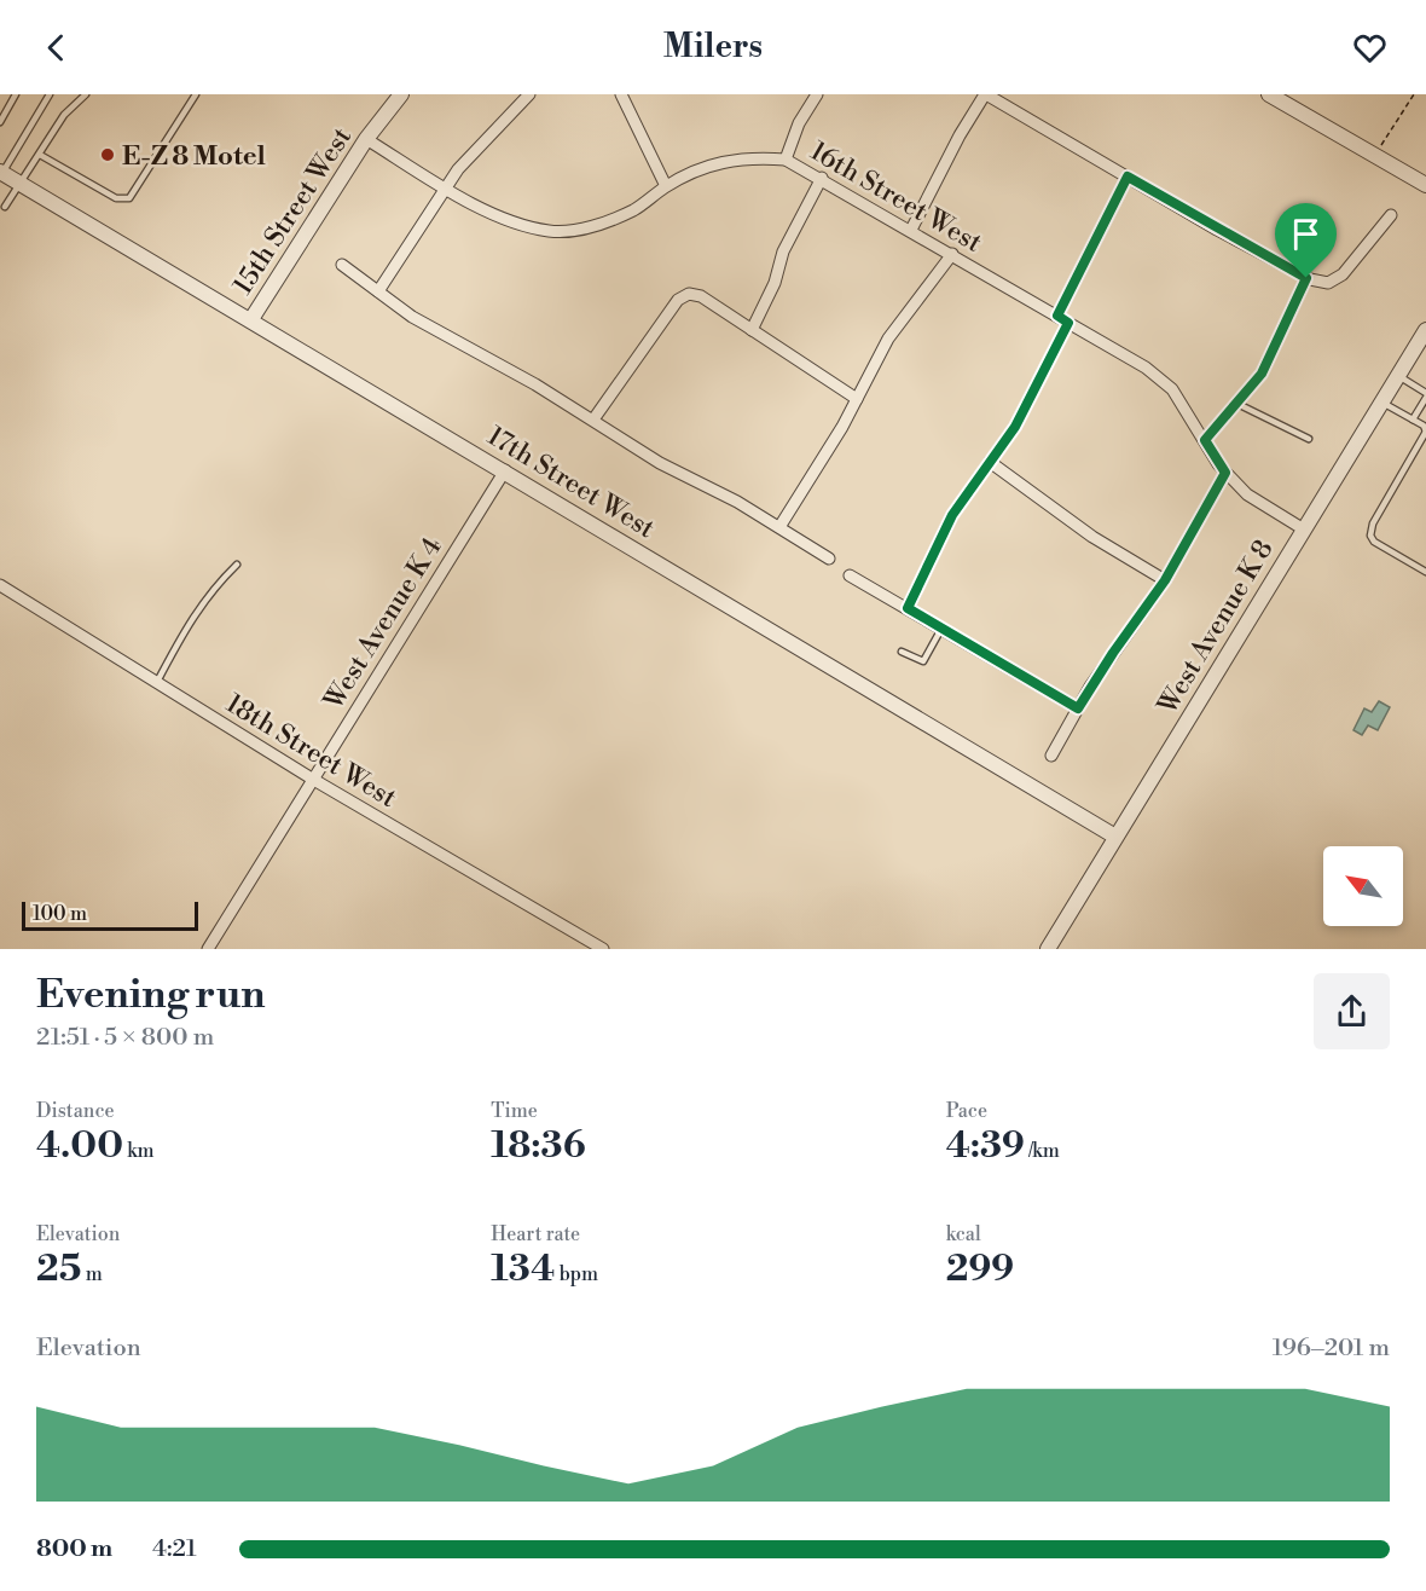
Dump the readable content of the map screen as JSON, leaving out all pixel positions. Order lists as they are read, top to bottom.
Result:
{
  "streets": {
    "street": [
      "16th Street West",
      "15th Street West",
      "17th Street West",
      "West Avenue K 4",
      "West Avenue K 8",
      "18th Street West"
    ]
  },
  "crossings": [
    ["16th Street West", "15th Street West"],
    ["16th Street West", "West Avenue K 8"],
    ["15th Street West", "17th Street West"],
    ["17th Street West", "West Avenue K 4"],
    ["17th Street West", "West Avenue K 8"],
    ["West Avenue K 4", "18th Street West"]
  ],
  "places": ["E-Z 8 Motel"],
  "scale_bar": "100 m",
  "north": "top left",
  "page": {
    "header": "Milers",
    "scale": "100 m",
    "heading": ["Evening run", "21:51 · 5 × 800 m"],
    "stats": [
      ["Distance", "4.00 km"],
      ["Time", "18:36"],
      ["Pace", "4:39 /km"],
      ["Elevation", "25 m"],
      ["Heart rate", "134 bpm"],
      ["kcal", "299"]
    ],
    "chart": ["Elevation", "196–201 m"],
    "list": [
      {
        "name": "800 m",
        "note": "4:21"
      }
    ]
  }
}
